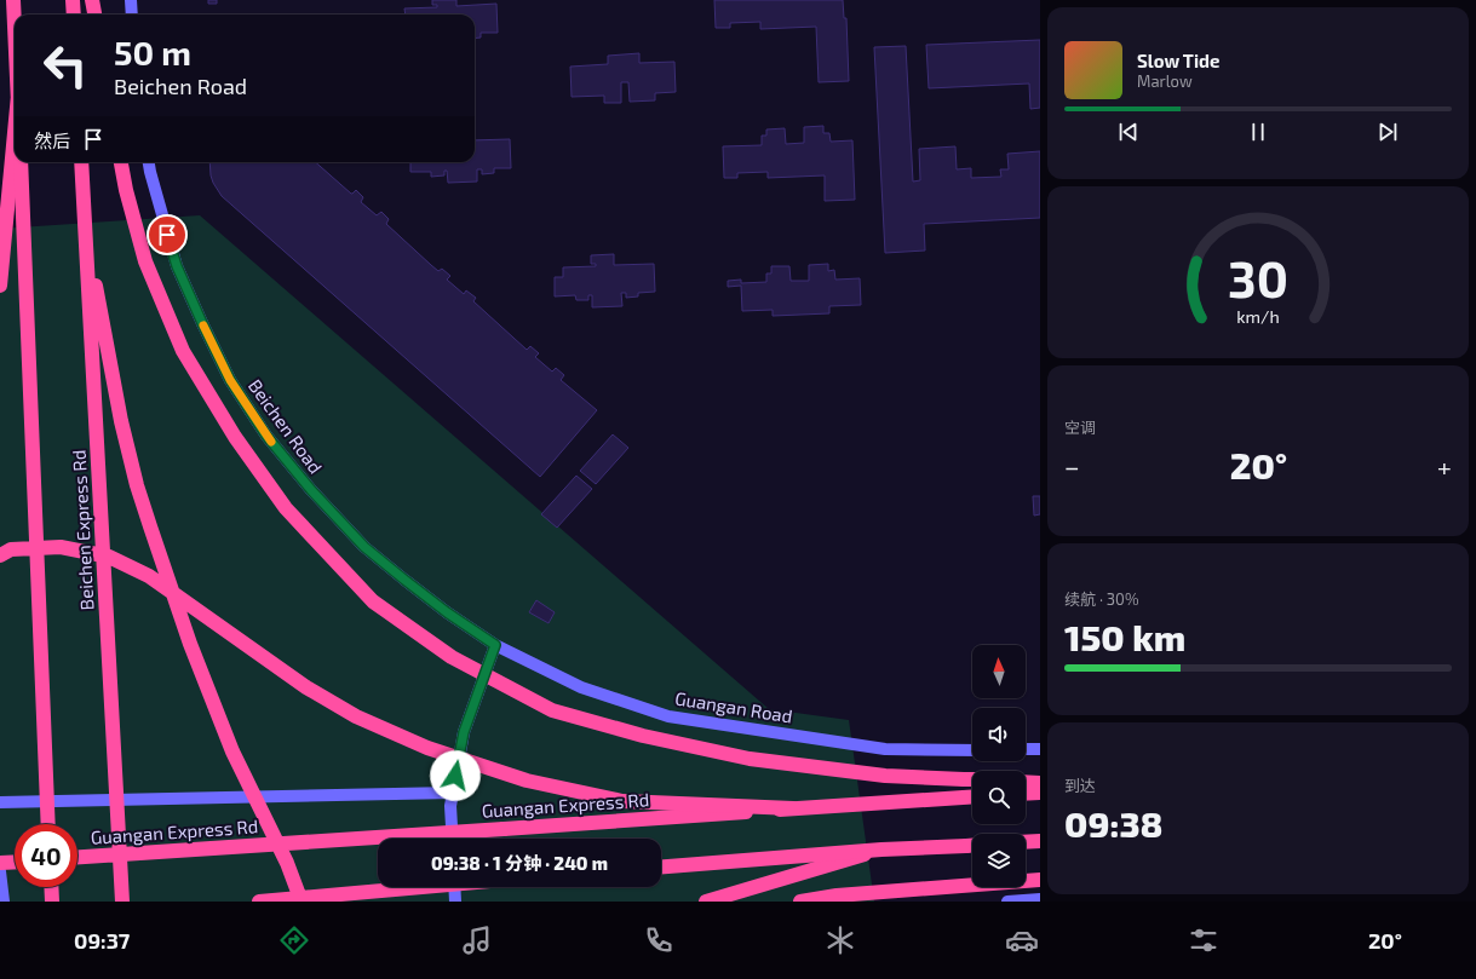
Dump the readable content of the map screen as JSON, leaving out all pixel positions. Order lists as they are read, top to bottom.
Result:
{
  "streets": {
    "highway": ["Beichen Express Rd", "Guangan Express Rd"],
    "main road": ["Beichen Road", "Guangan Road"]
  },
  "crossings": [
    ["Beichen Road", "Guangan Road"]
  ],
  "north": "top",
  "page": {
    "turn": ["50 m", "Beichen Road"],
    "song": ["Slow Tide", "Marlow"],
    "then": "然后",
    "tile": [
      "空调",
      ["续航 · 30%", "150 km"],
      ["到达", "09:38"]
    ],
    "heat": ["−", "20°", "+"],
    "limit": "40",
    "trip": "09:38 · 1 分钟 · 240 m",
    "tabs": ["09:37", "20°"],
    "gauge": ["30", "km/h"]
  }
}
